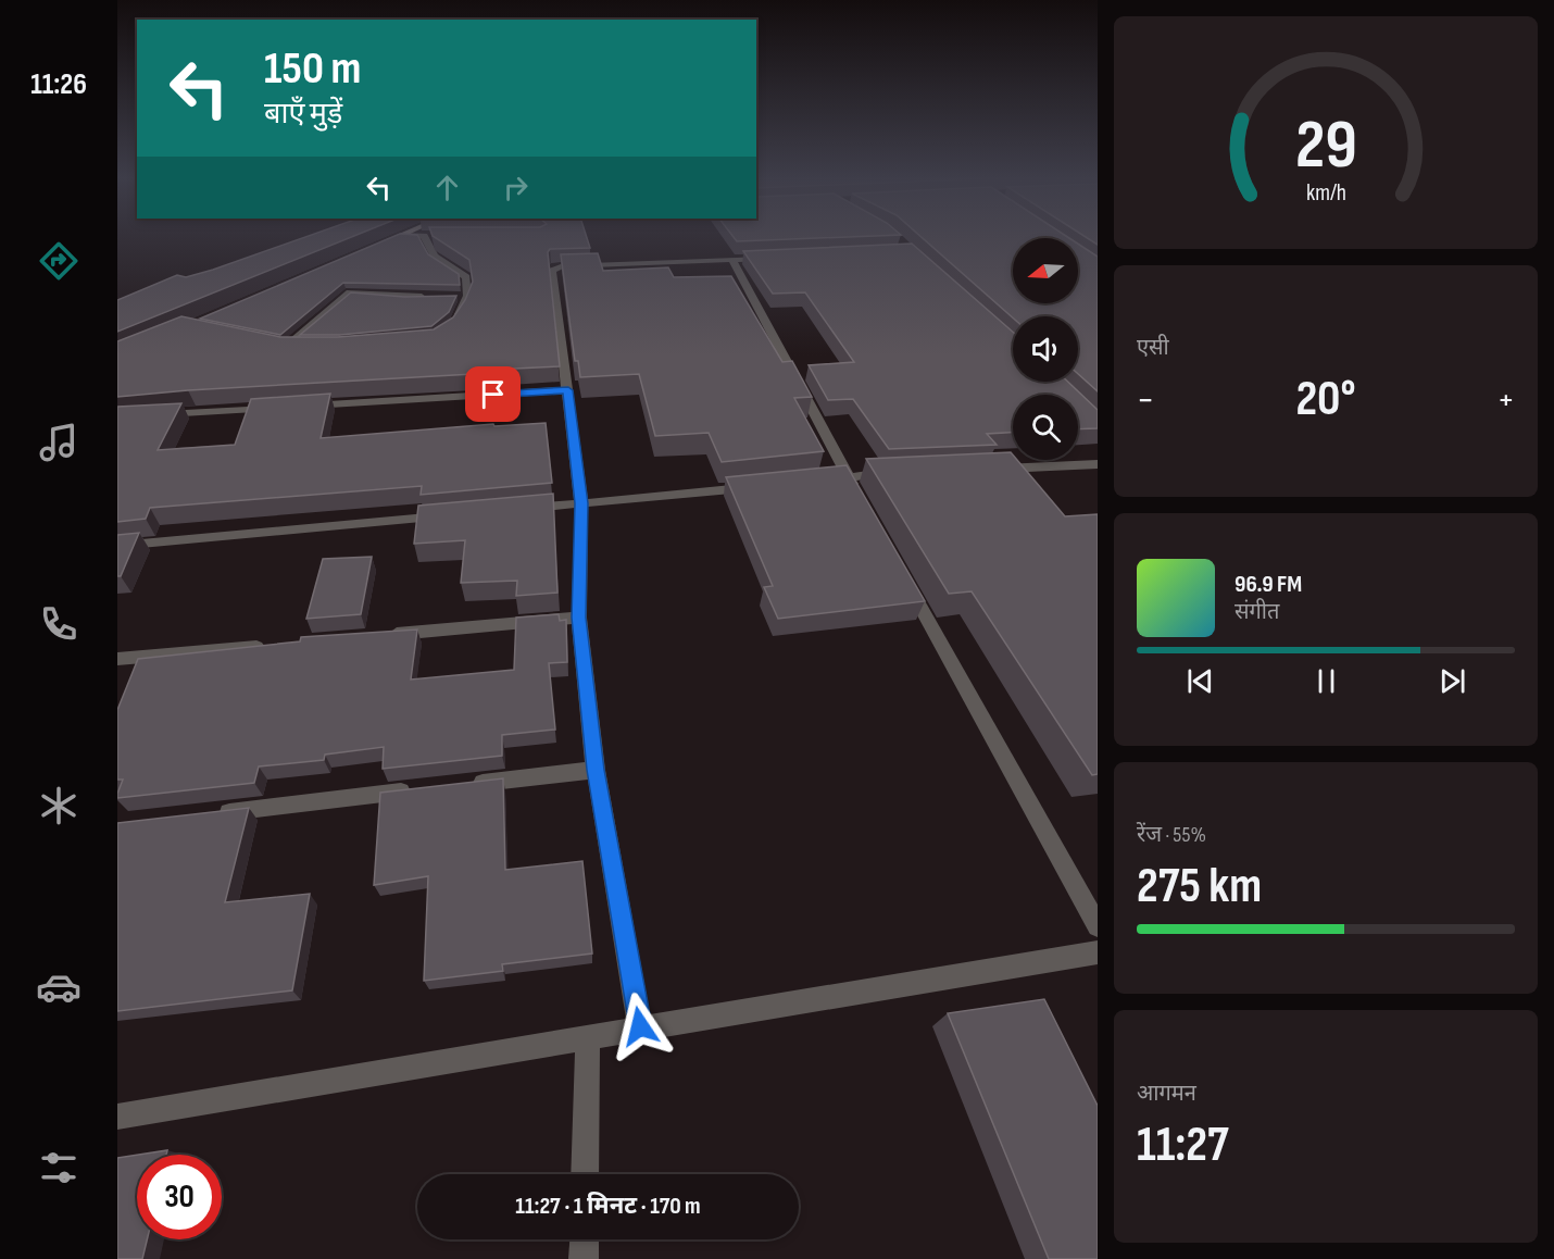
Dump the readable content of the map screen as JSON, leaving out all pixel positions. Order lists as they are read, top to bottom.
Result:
{
  "north": "left",
  "page": {
    "tabs": "11:26",
    "turn": ["150 m", "बाएँ मुड़ें"],
    "tile": [
      "एसी",
      ["रेंज · 55%", "275 km"],
      ["आगमन", "11:27"]
    ],
    "heat": ["−", "20°", "+"],
    "song": ["96.9 FM", "संगीत"],
    "limit": "30",
    "trip": "11:27 · 1 मिनट · 170 m",
    "gauge": ["29", "km/h"]
  }
}
